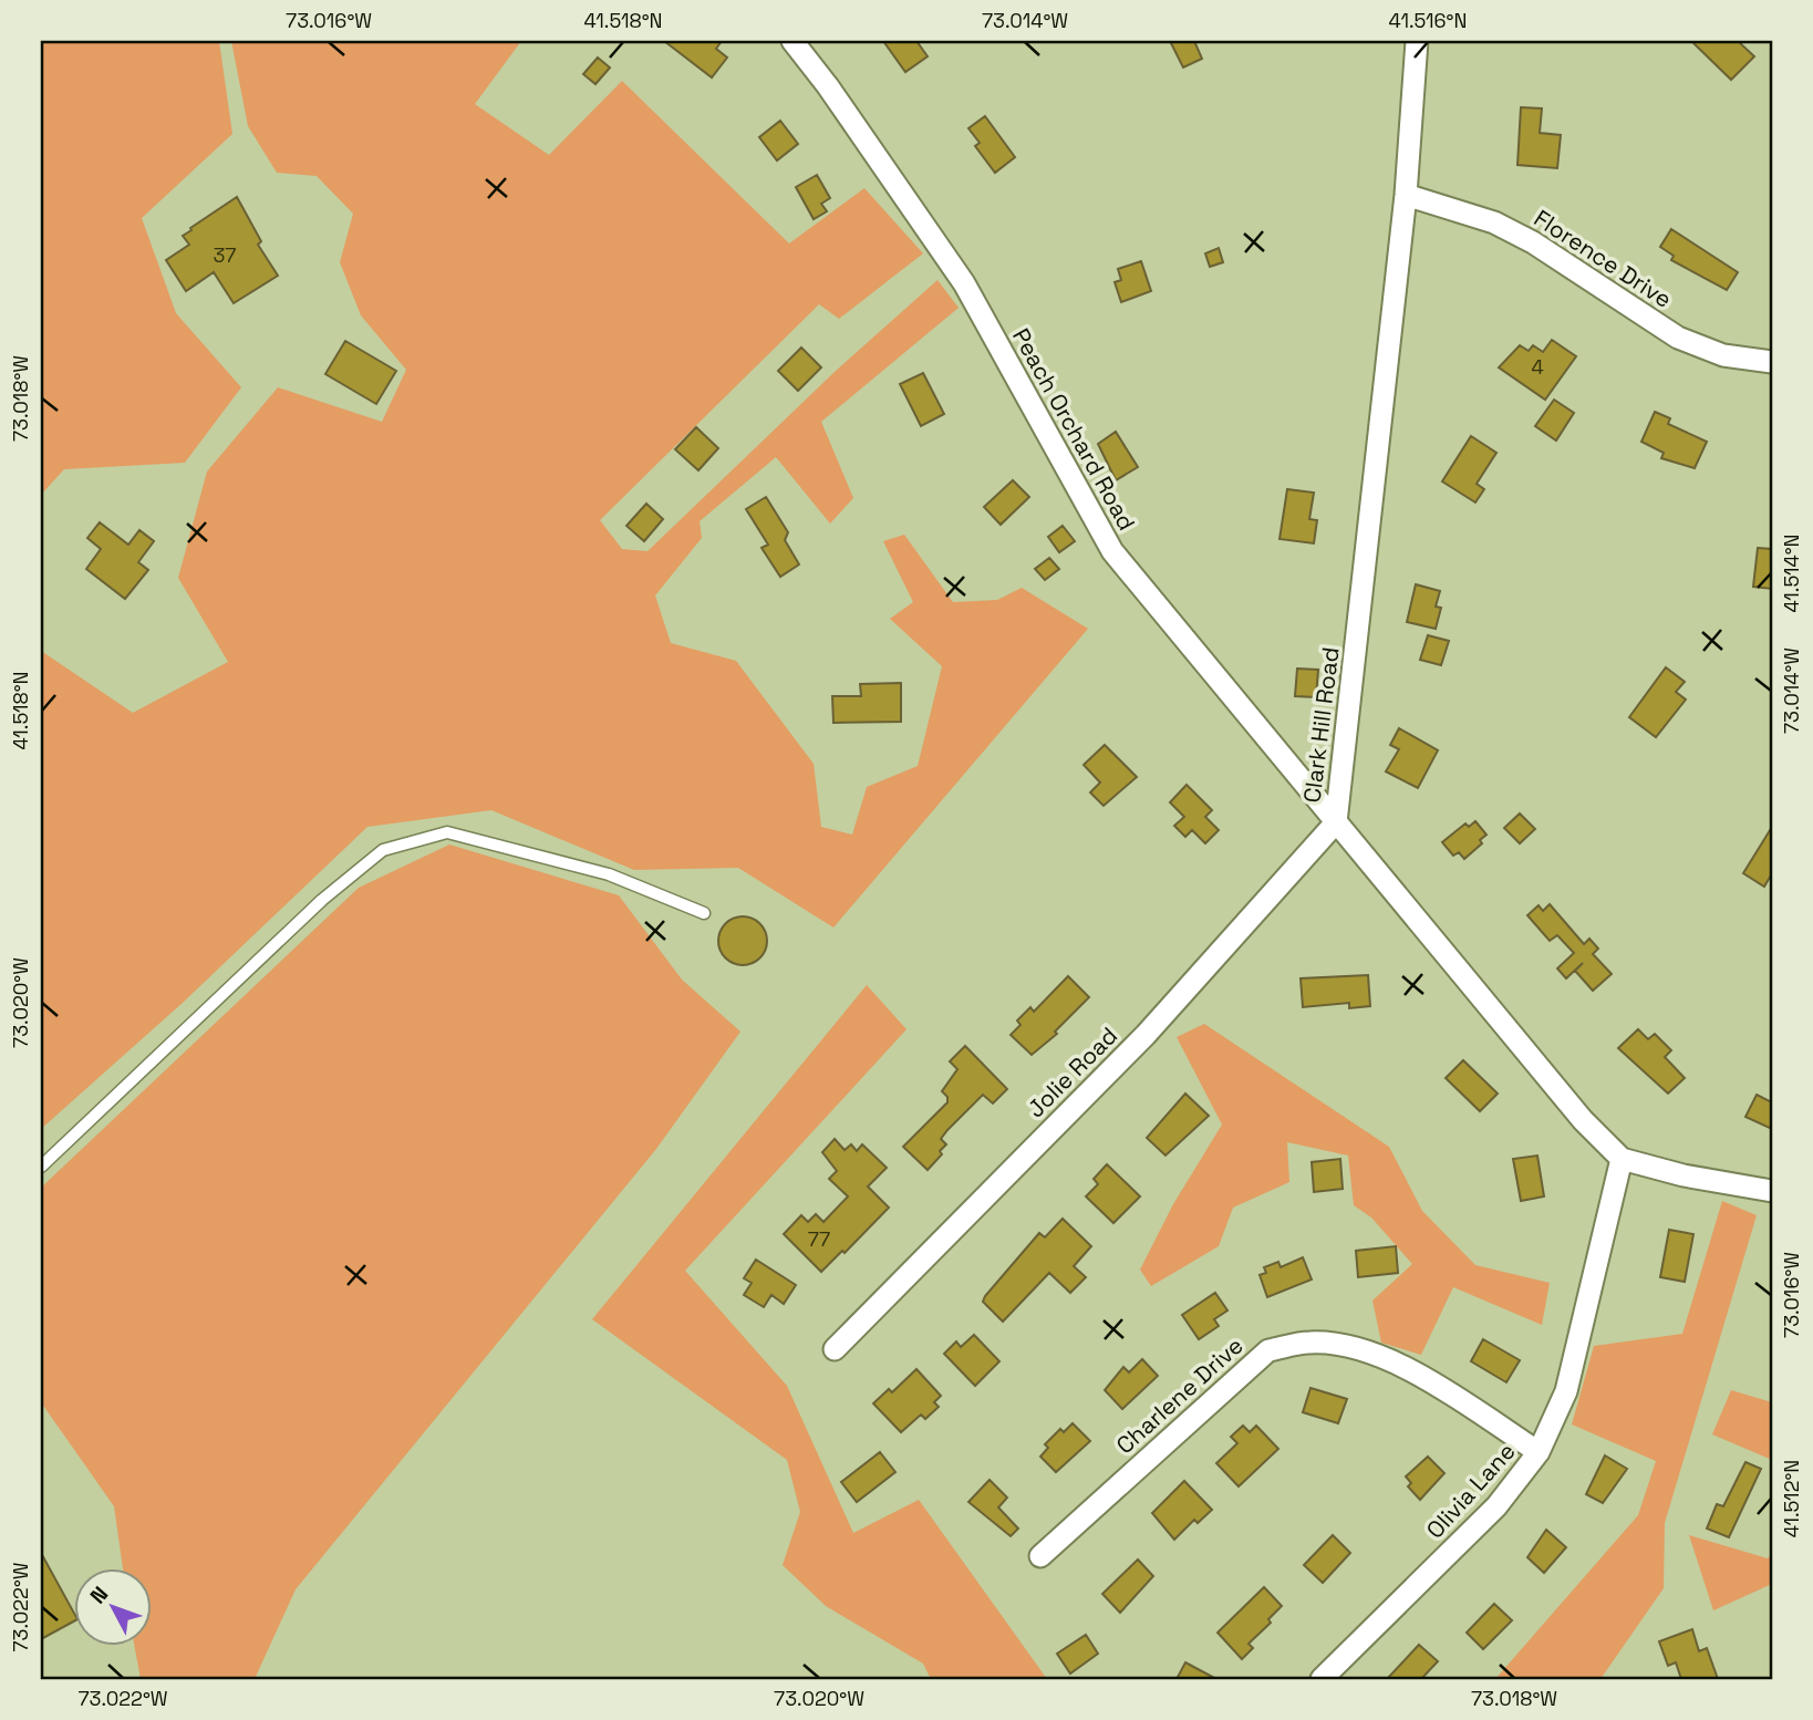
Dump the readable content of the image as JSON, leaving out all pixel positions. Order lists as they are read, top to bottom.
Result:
{
  "streets": {
    "street": [
      "Florence Drive",
      "Peach Orchard Road",
      "Clark Hill Road",
      "Jolie Road",
      "Charlene Drive",
      "Olivia Lane"
    ]
  },
  "crossings": [
    ["Florence Drive", "Clark Hill Road"],
    ["Peach Orchard Road", "Clark Hill Road"],
    ["Peach Orchard Road", "Jolie Road"],
    ["Clark Hill Road", "Jolie Road"],
    ["Clark Hill Road", "Olivia Lane"],
    ["Charlene Drive", "Olivia Lane"]
  ],
  "house_numbers": ["37", "4", "77"],
  "north": "top left",
  "coordinates": [
    "73.016°W",
    "41.518°N",
    "73.014°W",
    "41.516°N",
    "73.018°W",
    "41.514°N",
    "73.020°W",
    "41.512°N",
    "73.022°W"
  ]
}
